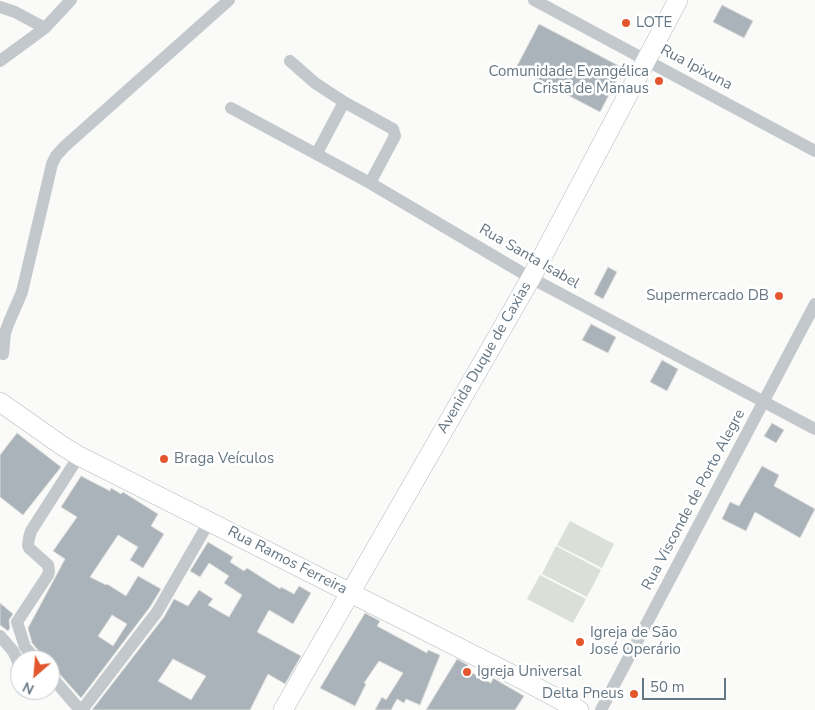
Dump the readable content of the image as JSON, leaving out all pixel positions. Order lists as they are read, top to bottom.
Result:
{
  "streets": {
    "street": [
      "Rua Ipixuna",
      "Rua Santa Isabel",
      "Avenida Duque de Caxias",
      "Rua Visconde de Porto Alegre",
      "Rua Ramos Ferreira"
    ]
  },
  "crossings": [
    ["Rua Ipixuna", "Avenida Duque de Caxias"],
    ["Rua Santa Isabel", "Avenida Duque de Caxias"],
    ["Rua Santa Isabel", "Rua Visconde de Porto Alegre"],
    ["Avenida Duque de Caxias", "Rua Ramos Ferreira"]
  ],
  "places": [
    "LOTE",
    "Comunidade Evangélica Cristã de Manaus",
    "Supermercado DB",
    "Braga Veículos",
    "Igreja de São José Operário",
    "Igreja Universal",
    "Delta Pneus"
  ],
  "scale_bar": "50 m",
  "north": "bottom left"
}
